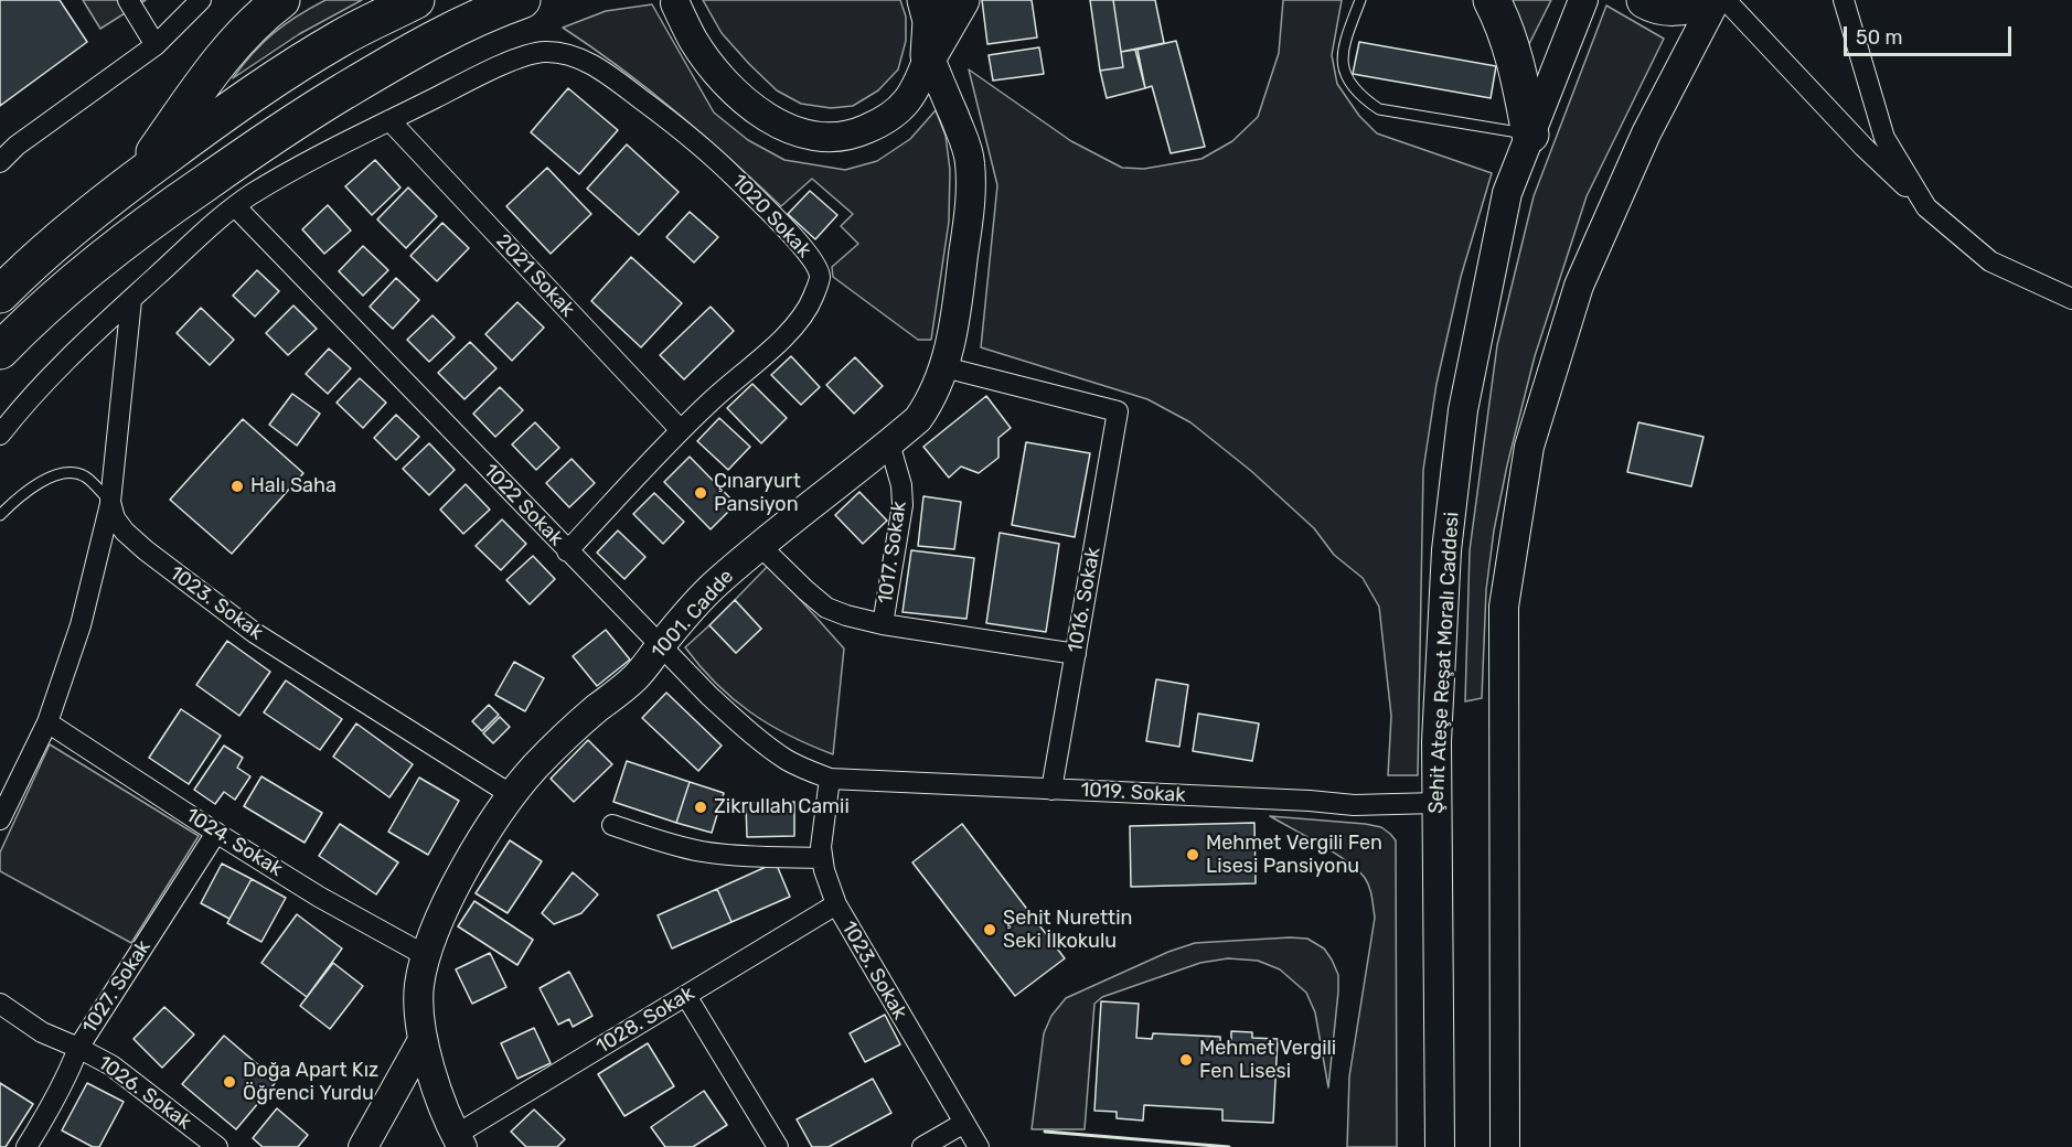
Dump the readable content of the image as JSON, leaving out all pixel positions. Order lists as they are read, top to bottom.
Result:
{
  "streets": {
    "main road": ["1001. Cadde", "Şehit Ateşe Reşat Moralı Caddesi"],
    "street": [
      "1020 Sokak",
      "2021 Sokak",
      "1022 Sokak",
      "1017. Sokak",
      "1016. Sokak",
      "1023. Sokak",
      "1019. Sokak",
      "1024. Sokak",
      "1027. Sokak",
      "1028. Sokak",
      "1026. Sokak"
    ]
  },
  "crossings": [
    ["1020 Sokak", "2021 Sokak"],
    ["1020 Sokak", "1022 Sokak"],
    ["1022 Sokak", "1023. Sokak"],
    ["1022 Sokak", "1001. Cadde"],
    ["1022 Sokak", "1019. Sokak"],
    ["1017. Sokak", "1001. Cadde"],
    ["1016. Sokak", "1001. Cadde"],
    ["1016. Sokak", "1019. Sokak"],
    ["1023. Sokak", "1001. Cadde"],
    ["1023. Sokak", "1019. Sokak"],
    ["1023. Sokak", "1028. Sokak"],
    ["1001. Cadde", "1024. Sokak"],
    ["1001. Cadde", "1028. Sokak"],
    ["Şehit Ateşe Reşat Moralı Caddesi", "1019. Sokak"],
    ["1024. Sokak", "1027. Sokak"],
    ["1027. Sokak", "1026. Sokak"]
  ],
  "places": [
    "Halı Saha",
    "Çınaryurt Pansiyon",
    "Zikrullah Camii",
    "Mehmet Vergili Fen Lisesi Pansiyonu",
    "Şehit Nurettin Seki İlkokulu",
    "Mehmet Vergili Fen Lisesi",
    "Doğa Apart Kız Öğrenci Yurdu"
  ],
  "scale_bar": "50 m"
}
